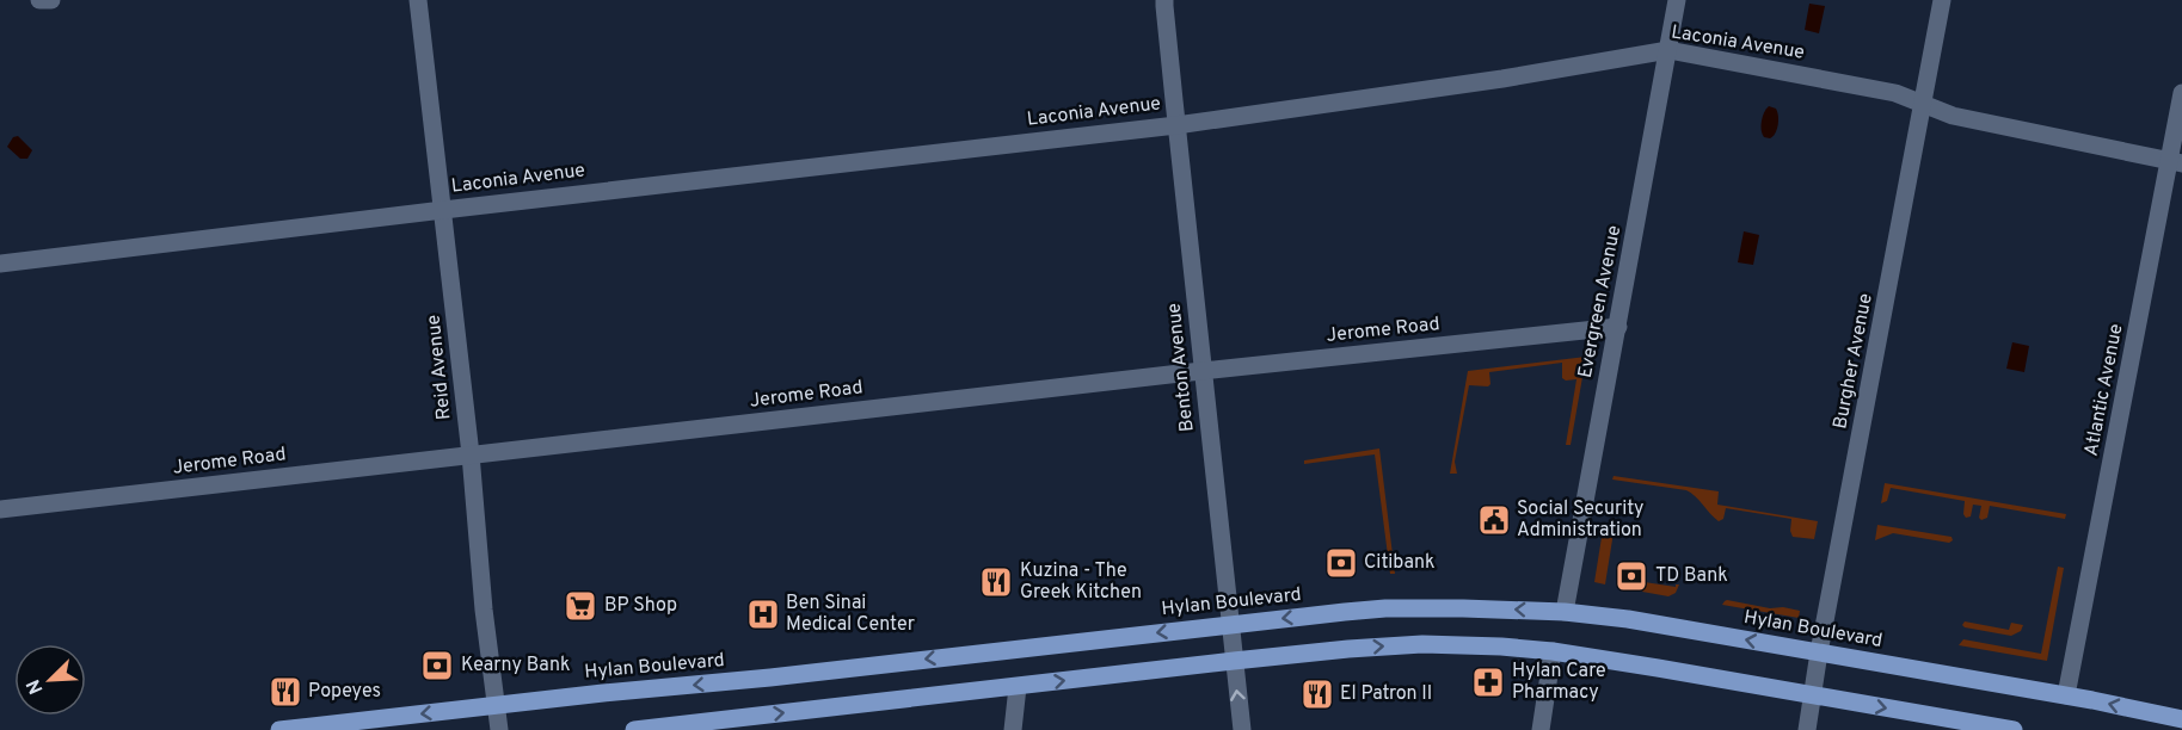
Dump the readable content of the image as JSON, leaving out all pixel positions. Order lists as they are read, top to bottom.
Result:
{
  "streets": {
    "main road": ["Hylan Boulevard"],
    "street": [
      "Laconia Avenue",
      "Evergreen Avenue",
      "Jerome Road",
      "Burgher Avenue",
      "Reid Avenue",
      "Benton Avenue",
      "Atlantic Avenue"
    ]
  },
  "crossings": [
    ["Laconia Avenue", "Evergreen Avenue"],
    ["Laconia Avenue", "Burgher Avenue"],
    ["Laconia Avenue", "Reid Avenue"],
    ["Laconia Avenue", "Benton Avenue"],
    ["Laconia Avenue", "Atlantic Avenue"],
    ["Evergreen Avenue", "Jerome Road"],
    ["Evergreen Avenue", "Hylan Boulevard"],
    ["Jerome Road", "Reid Avenue"],
    ["Jerome Road", "Benton Avenue"],
    ["Burgher Avenue", "Hylan Boulevard"],
    ["Reid Avenue", "Hylan Boulevard"],
    ["Benton Avenue", "Hylan Boulevard"],
    ["Atlantic Avenue", "Hylan Boulevard"]
  ],
  "places": {
    "public building": ["Social Security Administration"],
    "bank": ["Citibank", "TD Bank", "Kearny Bank"],
    "restaurant": ["Kuzina - The Greek Kitchen", "Popeyes", "El Patron II"],
    "supermarket": ["BP Shop"],
    "hospital": ["Ben Sinai Medical Center"],
    "pharmacy": ["Hylan Care Pharmacy"]
  },
  "north": "bottom left"
}
